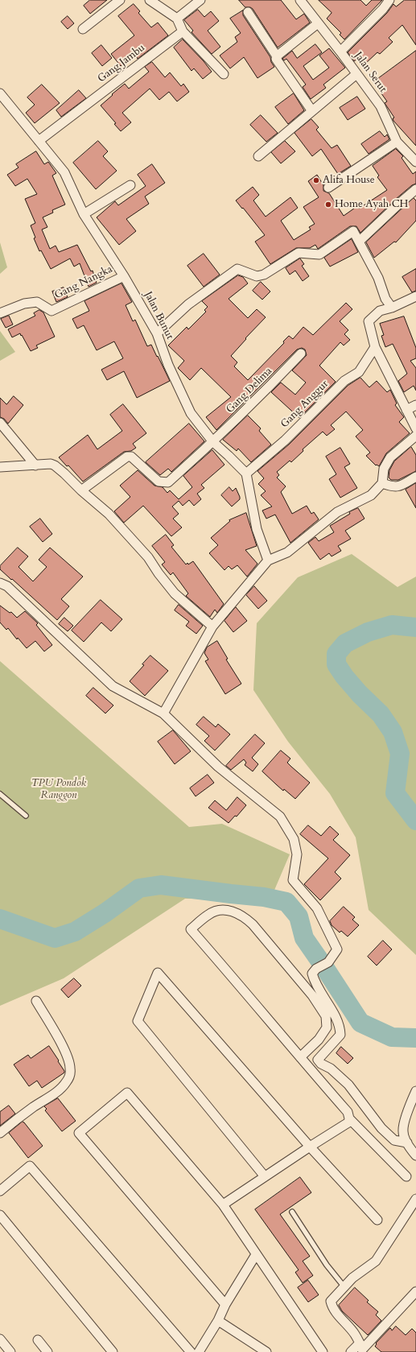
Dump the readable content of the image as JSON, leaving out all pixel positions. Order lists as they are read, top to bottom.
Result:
{
  "streets": {
    "street": [
      "Gang Jambu",
      "Jalan Serut",
      "Gang Nangka",
      "Jalan Bunut",
      "Gang Delima",
      "Gang Anggur"
    ]
  },
  "crossings": [
    ["Gang Jambu", "Jalan Bunut"],
    ["Gang Nangka", "Jalan Bunut"],
    ["Jalan Bunut", "Gang Delima"],
    ["Jalan Bunut", "Gang Anggur"]
  ],
  "parks": ["TPU Pondok Ranggon"],
  "places": ["Alifa House", "Home Ayah CH"]
}
